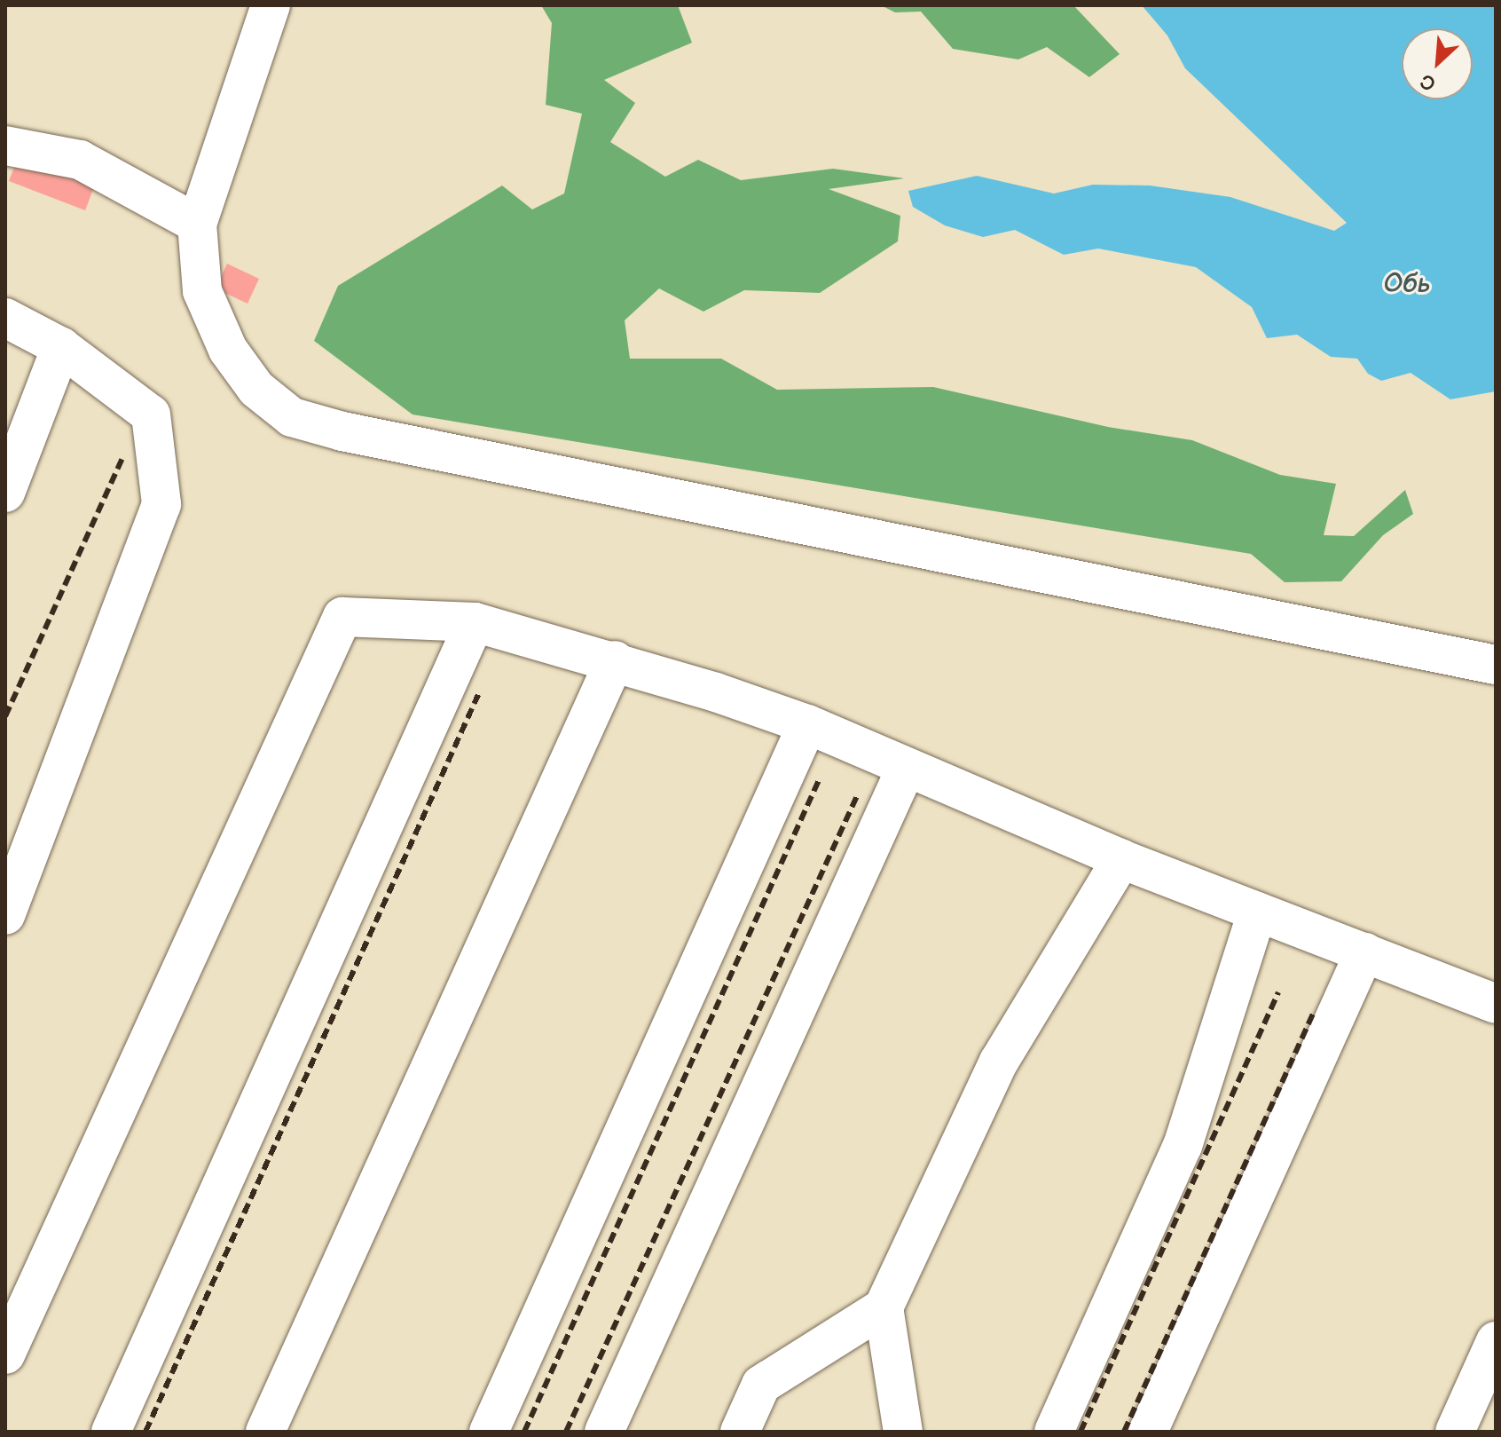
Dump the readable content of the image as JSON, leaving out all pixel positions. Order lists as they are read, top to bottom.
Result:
{
  "water": ["Обь"],
  "north": "bottom left"
}
